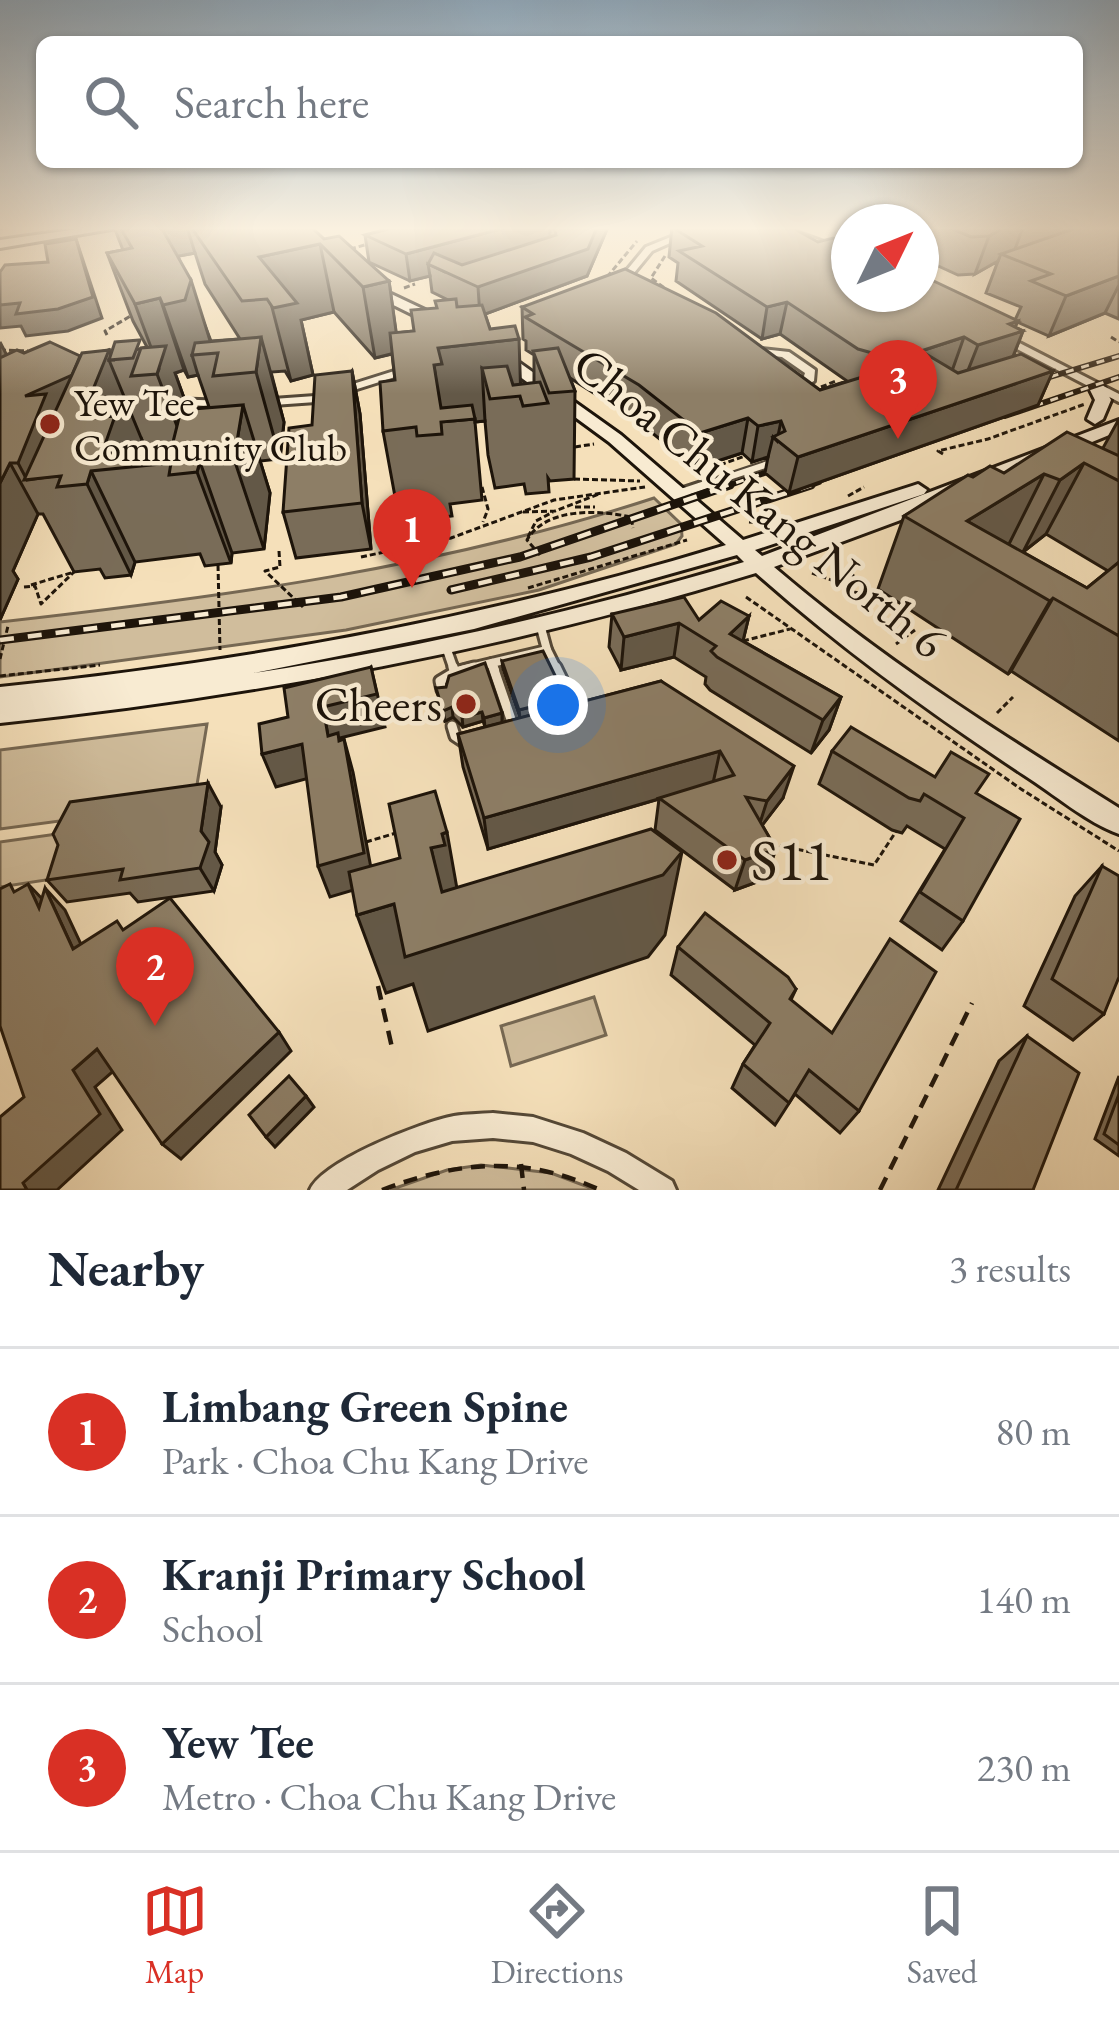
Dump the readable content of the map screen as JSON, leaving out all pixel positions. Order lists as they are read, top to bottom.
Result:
{
  "streets": {
    "main road": ["Choa Chu Kang North 6"]
  },
  "places": ["Yew Tee Community Club", "Cheers", "S11"],
  "north": "top right",
  "page": {
    "search": "Search here",
    "pins": ["3", "1", "2"],
    "heading": ["Nearby", "3 results"],
    "list": [
      {
        "mark": "1",
        "name": "Limbang Green Spine",
        "note": "Park · Choa Chu Kang Drive",
        "value": "80 m"
      },
      {
        "mark": "2",
        "name": "Kranji Primary School",
        "note": "School",
        "value": "140 m"
      },
      {
        "mark": "3",
        "name": "Yew Tee",
        "note": "Metro · Choa Chu Kang Drive",
        "value": "230 m"
      }
    ],
    "nav": ["Map", "Directions", "Saved"]
  }
}
